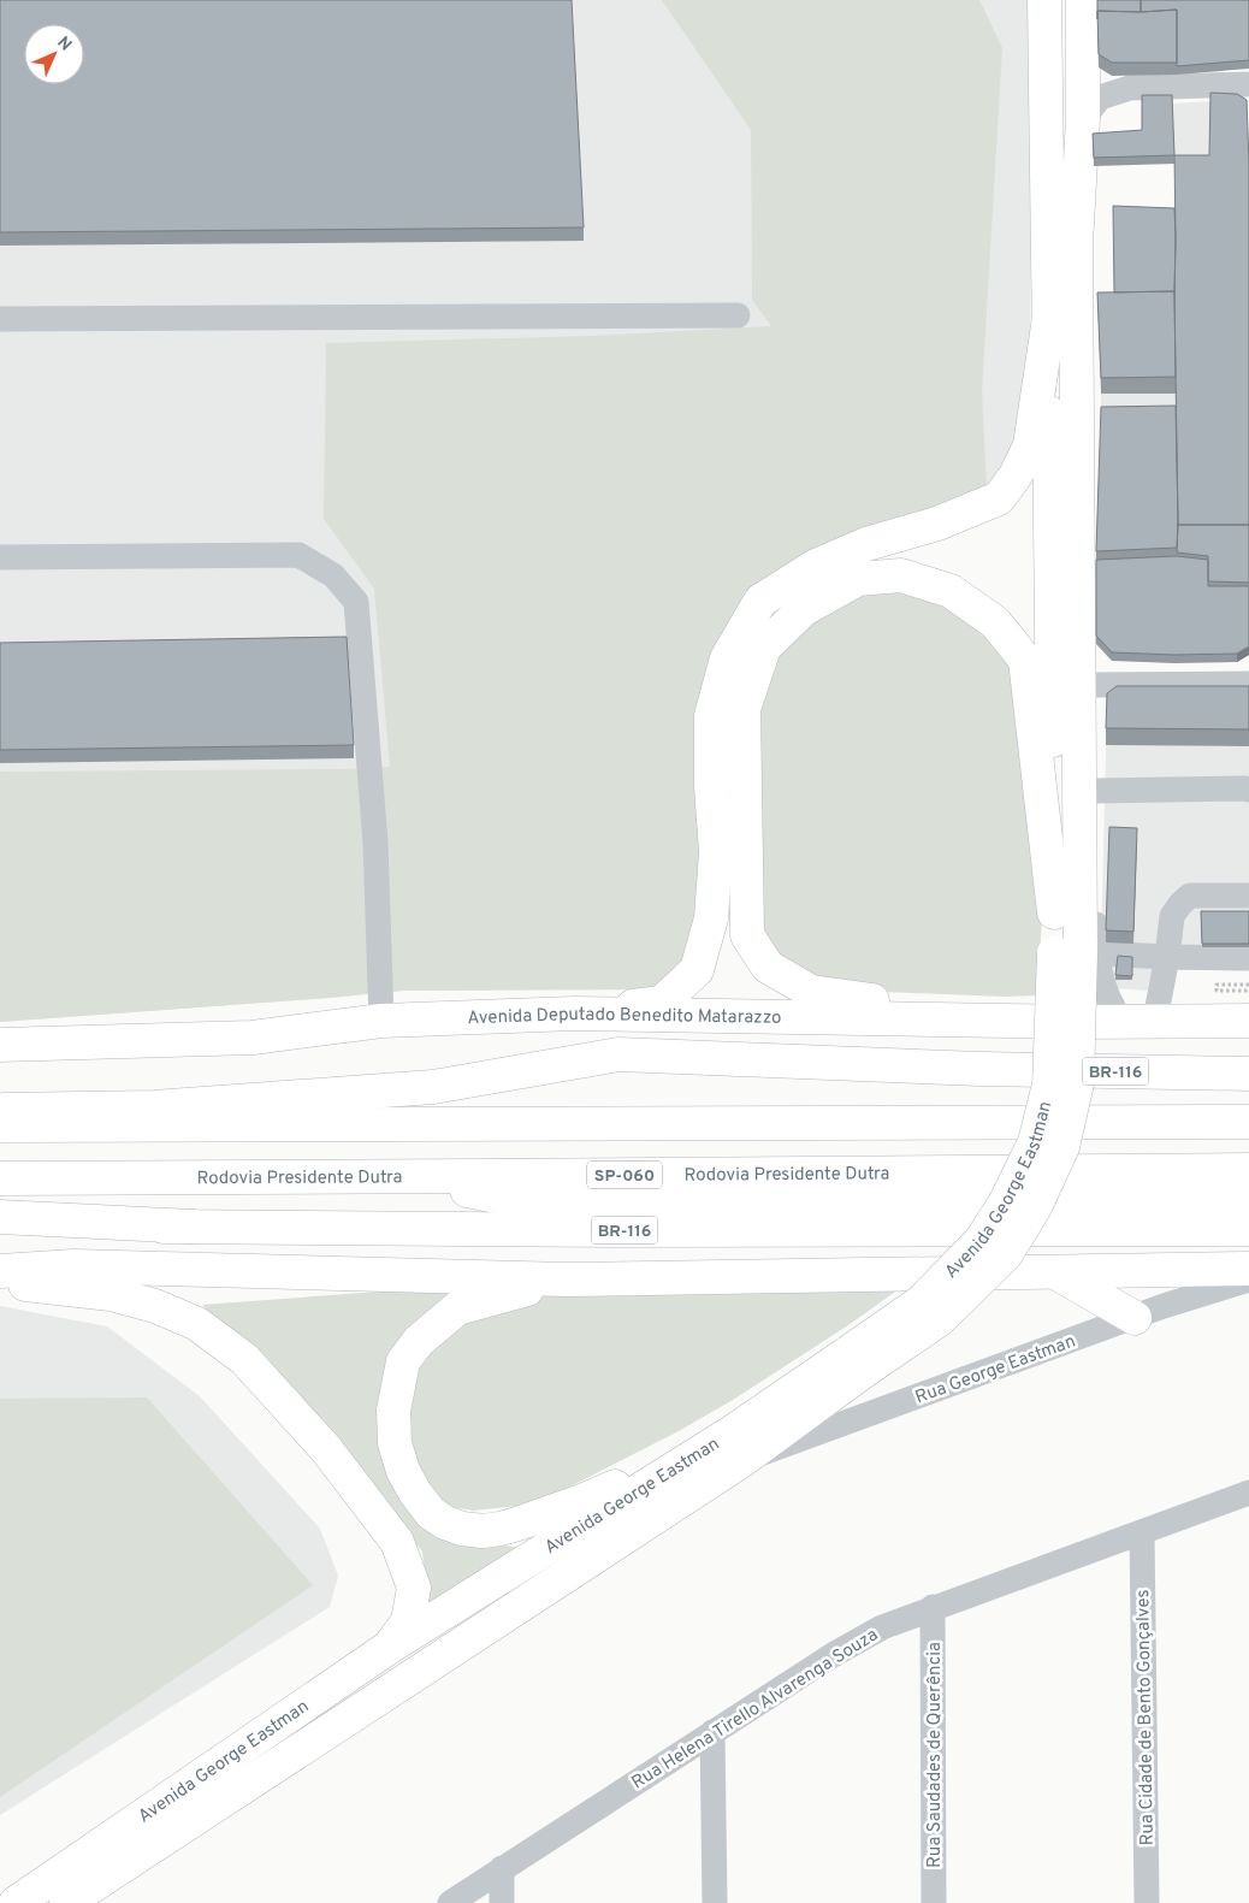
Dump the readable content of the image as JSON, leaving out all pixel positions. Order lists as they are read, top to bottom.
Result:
{
  "streets": {
    "main road": [
      "Avenida Deputado Benedito Matarazzo",
      "BR-116",
      "Rodovia Presidente Dutra",
      "SP-060",
      "Avenida George Eastman"
    ],
    "street": [
      "Rua George Eastman",
      "Rua Helena Tirello Alvarenga Souza",
      "Rua Cidade de Bento Gonçalves",
      "Rua Saudades de Querência"
    ]
  },
  "crossings": [
    ["Avenida George Eastman", "Rua George Eastman"],
    ["Rua Helena Tirello Alvarenga Souza", "Rua Cidade de Bento Gonçalves"],
    ["Rua Helena Tirello Alvarenga Souza", "Rua Saudades de Querência"]
  ],
  "north": "top right"
}
